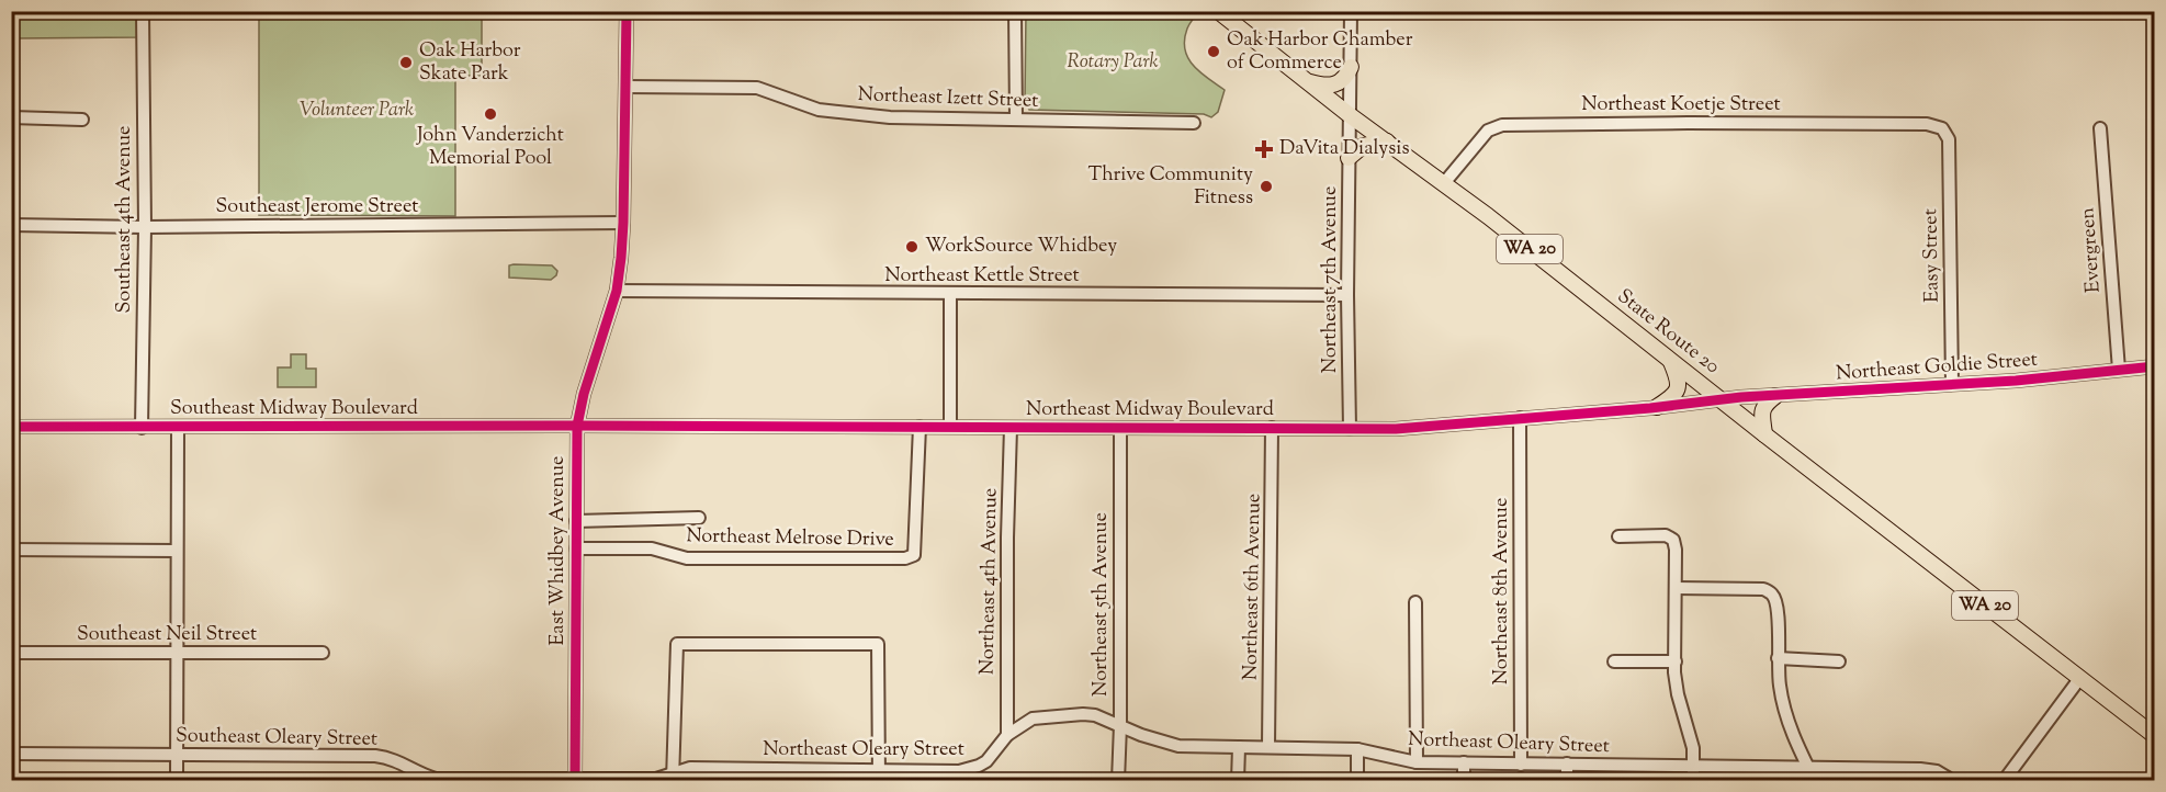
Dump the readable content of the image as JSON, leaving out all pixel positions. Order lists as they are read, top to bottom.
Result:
{
  "streets": {
    "main road": ["WA 20", "State Route 20"],
    "street": [
      "Northeast Izett Street",
      "Northeast Koetje Street",
      "Southeast Jerome Street",
      "Southeast 4th Avenue",
      "Evergreen",
      "Easy Street",
      "Northeast Kettle Street",
      "Northeast 7th Avenue",
      "Northeast Goldie Street",
      "Southeast Midway Boulevard",
      "Northeast Midway Boulevard",
      "Northeast Melrose Drive",
      "East Whidbey Avenue",
      "Northeast 4th Avenue",
      "Northeast 6th Avenue",
      "Northeast 8th Avenue",
      "Northeast 5th Avenue",
      "Southeast Neil Street",
      "Southeast Oleary Street",
      "Northeast Oleary Street"
    ]
  },
  "crossings": [
    ["Northeast Izett Street", "East Whidbey Avenue"],
    ["Northeast Koetje Street", "Easy Street"],
    ["Northeast Koetje Street", "State Route 20"],
    ["Southeast Jerome Street", "Southeast 4th Avenue"],
    ["Southeast Jerome Street", "East Whidbey Avenue"],
    ["Southeast 4th Avenue", "Southeast Midway Boulevard"],
    ["Evergreen", "Northeast Goldie Street"],
    ["Easy Street", "Northeast Goldie Street"],
    ["Northeast Kettle Street", "Northeast 7th Avenue"],
    ["Northeast Kettle Street", "East Whidbey Avenue"],
    ["Northeast 7th Avenue", "State Route 20"],
    ["Northeast 7th Avenue", "Northeast Midway Boulevard"],
    ["State Route 20", "Northeast Goldie Street"],
    ["State Route 20", "Northeast Midway Boulevard"],
    ["Northeast Goldie Street", "Northeast Midway Boulevard"],
    ["Southeast Midway Boulevard", "Northeast Midway Boulevard"],
    ["Southeast Midway Boulevard", "East Whidbey Avenue"],
    ["Northeast Midway Boulevard", "Northeast Melrose Drive"],
    ["Northeast Midway Boulevard", "East Whidbey Avenue"],
    ["Northeast Midway Boulevard", "Northeast 4th Avenue"],
    ["Northeast Midway Boulevard", "Northeast 6th Avenue"],
    ["Northeast Midway Boulevard", "Northeast 8th Avenue"],
    ["Northeast Midway Boulevard", "Northeast 5th Avenue"],
    ["Northeast Melrose Drive", "East Whidbey Avenue"],
    ["East Whidbey Avenue", "Southeast Oleary Street"],
    ["East Whidbey Avenue", "Northeast Oleary Street"],
    ["Northeast 4th Avenue", "Northeast Oleary Street"],
    ["Northeast 6th Avenue", "Northeast Oleary Street"],
    ["Northeast 8th Avenue", "Northeast Oleary Street"],
    ["Northeast 5th Avenue", "Northeast Oleary Street"],
    ["Southeast Oleary Street", "Northeast Oleary Street"]
  ],
  "parks": ["Rotary Park", "Volunteer Park"],
  "places": {
    "other": [
      "Oak Harbor Chamber of Commerce",
      "Oak Harbor Skate Park",
      "John Vanderzicht Memorial Pool",
      "Thrive Community Fitness",
      "WorkSource Whidbey"
    ],
    "health": ["DaVita Dialysis"]
  }
}
